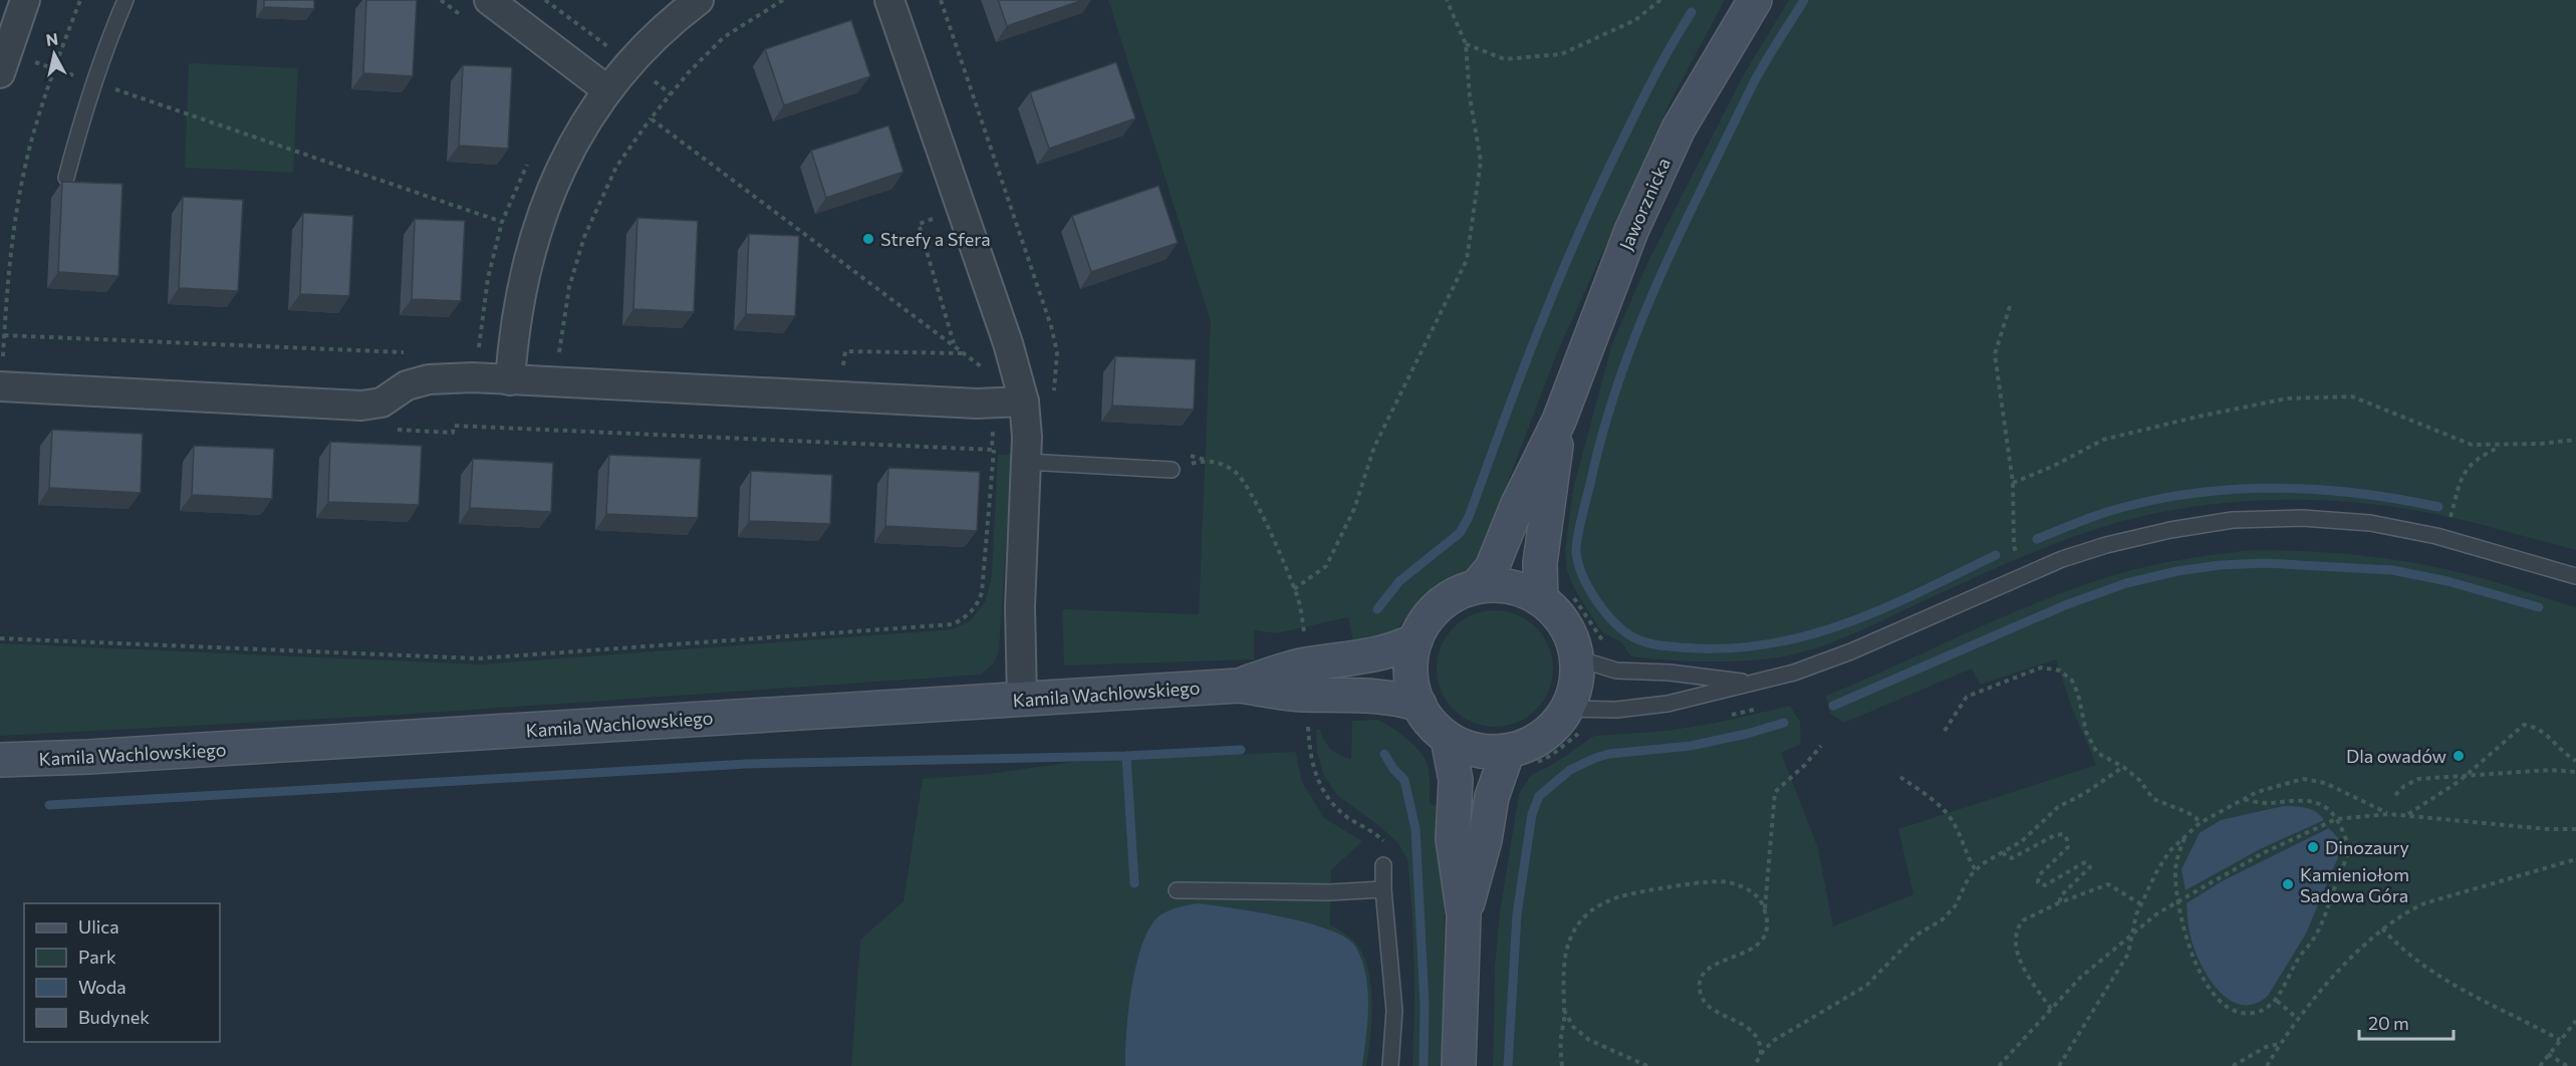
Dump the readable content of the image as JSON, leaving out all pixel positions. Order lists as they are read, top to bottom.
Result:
{
  "streets": {
    "street": ["Jaworznicka", "Kamila Wachlowskiego"]
  },
  "crossings": [
    ["Jaworznicka", "Kamila Wachlowskiego"]
  ],
  "places": [
    "Strefy a Sfera",
    "Dla owadów",
    "Dinozaury",
    "Kamieniołom Sadowa Góra"
  ],
  "legend": [
    "Ulica",
    "Park",
    "Woda",
    "Budynek"
  ],
  "scale_bar": "20 m",
  "north": "top"
}
